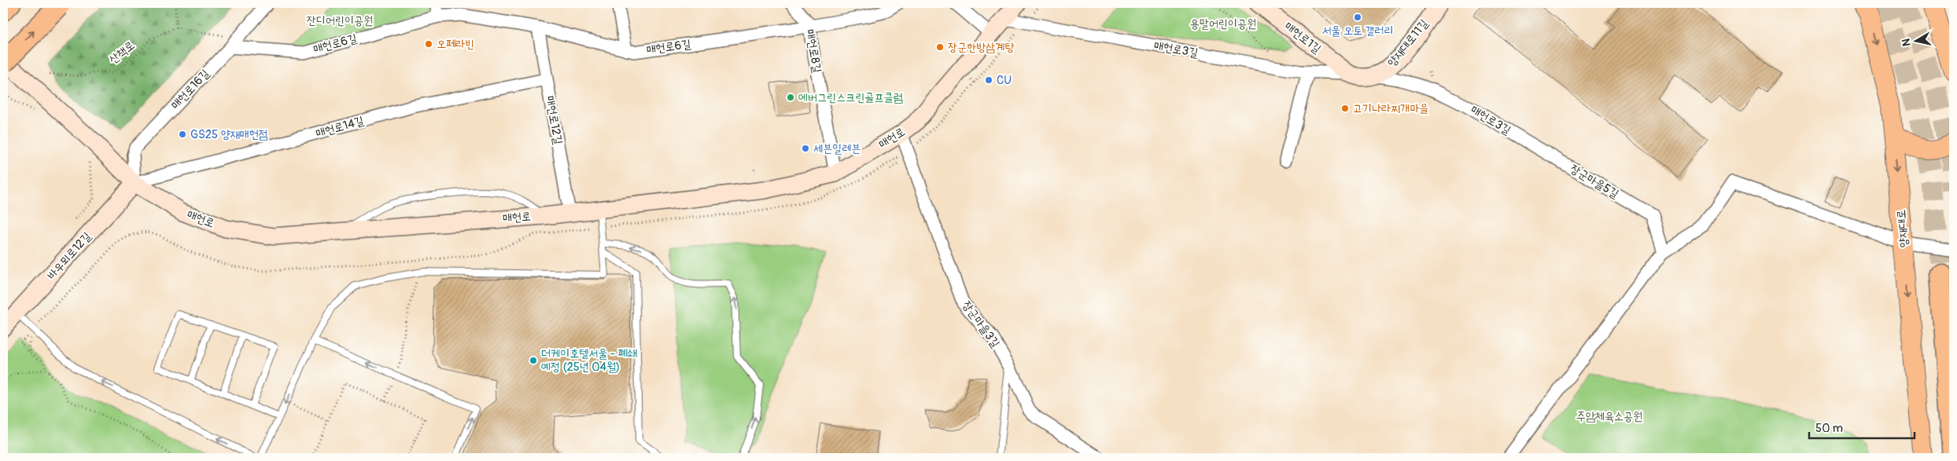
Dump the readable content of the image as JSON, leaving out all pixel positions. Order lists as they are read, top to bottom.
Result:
{
  "streets": {
    "main road": [
      "매헌로1길",
      "양재대로11길",
      "매헌로",
      "양재대로",
      "바우뫼로12길"
    ],
    "street": [
      "매헌로6길",
      "매헌로3길",
      "매헌로8길",
      "매헌로16길",
      "매헌로12길",
      "매헌로14길",
      "장군마을5길",
      "장군마을3길"
    ],
    "path": ["산책로"]
  },
  "crossings": [
    ["매헌로1길", "매헌로3길"],
    ["양재대로11길", "매헌로3길"],
    ["매헌로6길", "매헌로8길"],
    ["매헌로6길", "매헌로16길"],
    ["매헌로6길", "매헌로12길"],
    ["매헌로3길", "매헌로"],
    ["매헌로3길", "장군마을5길"],
    ["매헌로8길", "매헌로"],
    ["매헌로16길", "매헌로14길"],
    ["매헌로16길", "매헌로"],
    ["매헌로16길", "바우뫼로12길"],
    ["매헌로12길", "매헌로14길"],
    ["매헌로12길", "매헌로"],
    ["매헌로14길", "매헌로"],
    ["매헌로14길", "바우뫼로12길"],
    ["매헌로", "바우뫼로12길"],
    ["매헌로", "장군마을3길"]
  ],
  "one_way": ["양재대로"],
  "parks": ["잔디어린이공원", "용말어린이공원", "주암체육소공원"],
  "places": [
    "서울 오토 갤러리",
    "오페라빈",
    "장군한방삼계탕",
    "CU",
    "에버그린스크린골프클럼",
    "고기나라찌개마을",
    "GS25 양재매헌점",
    "세븐일레븐",
    "더케이호텔서울 - 폐쇄 예정 (25년 04월)"
  ],
  "scale_bar": "50 m",
  "north": "left"
}
